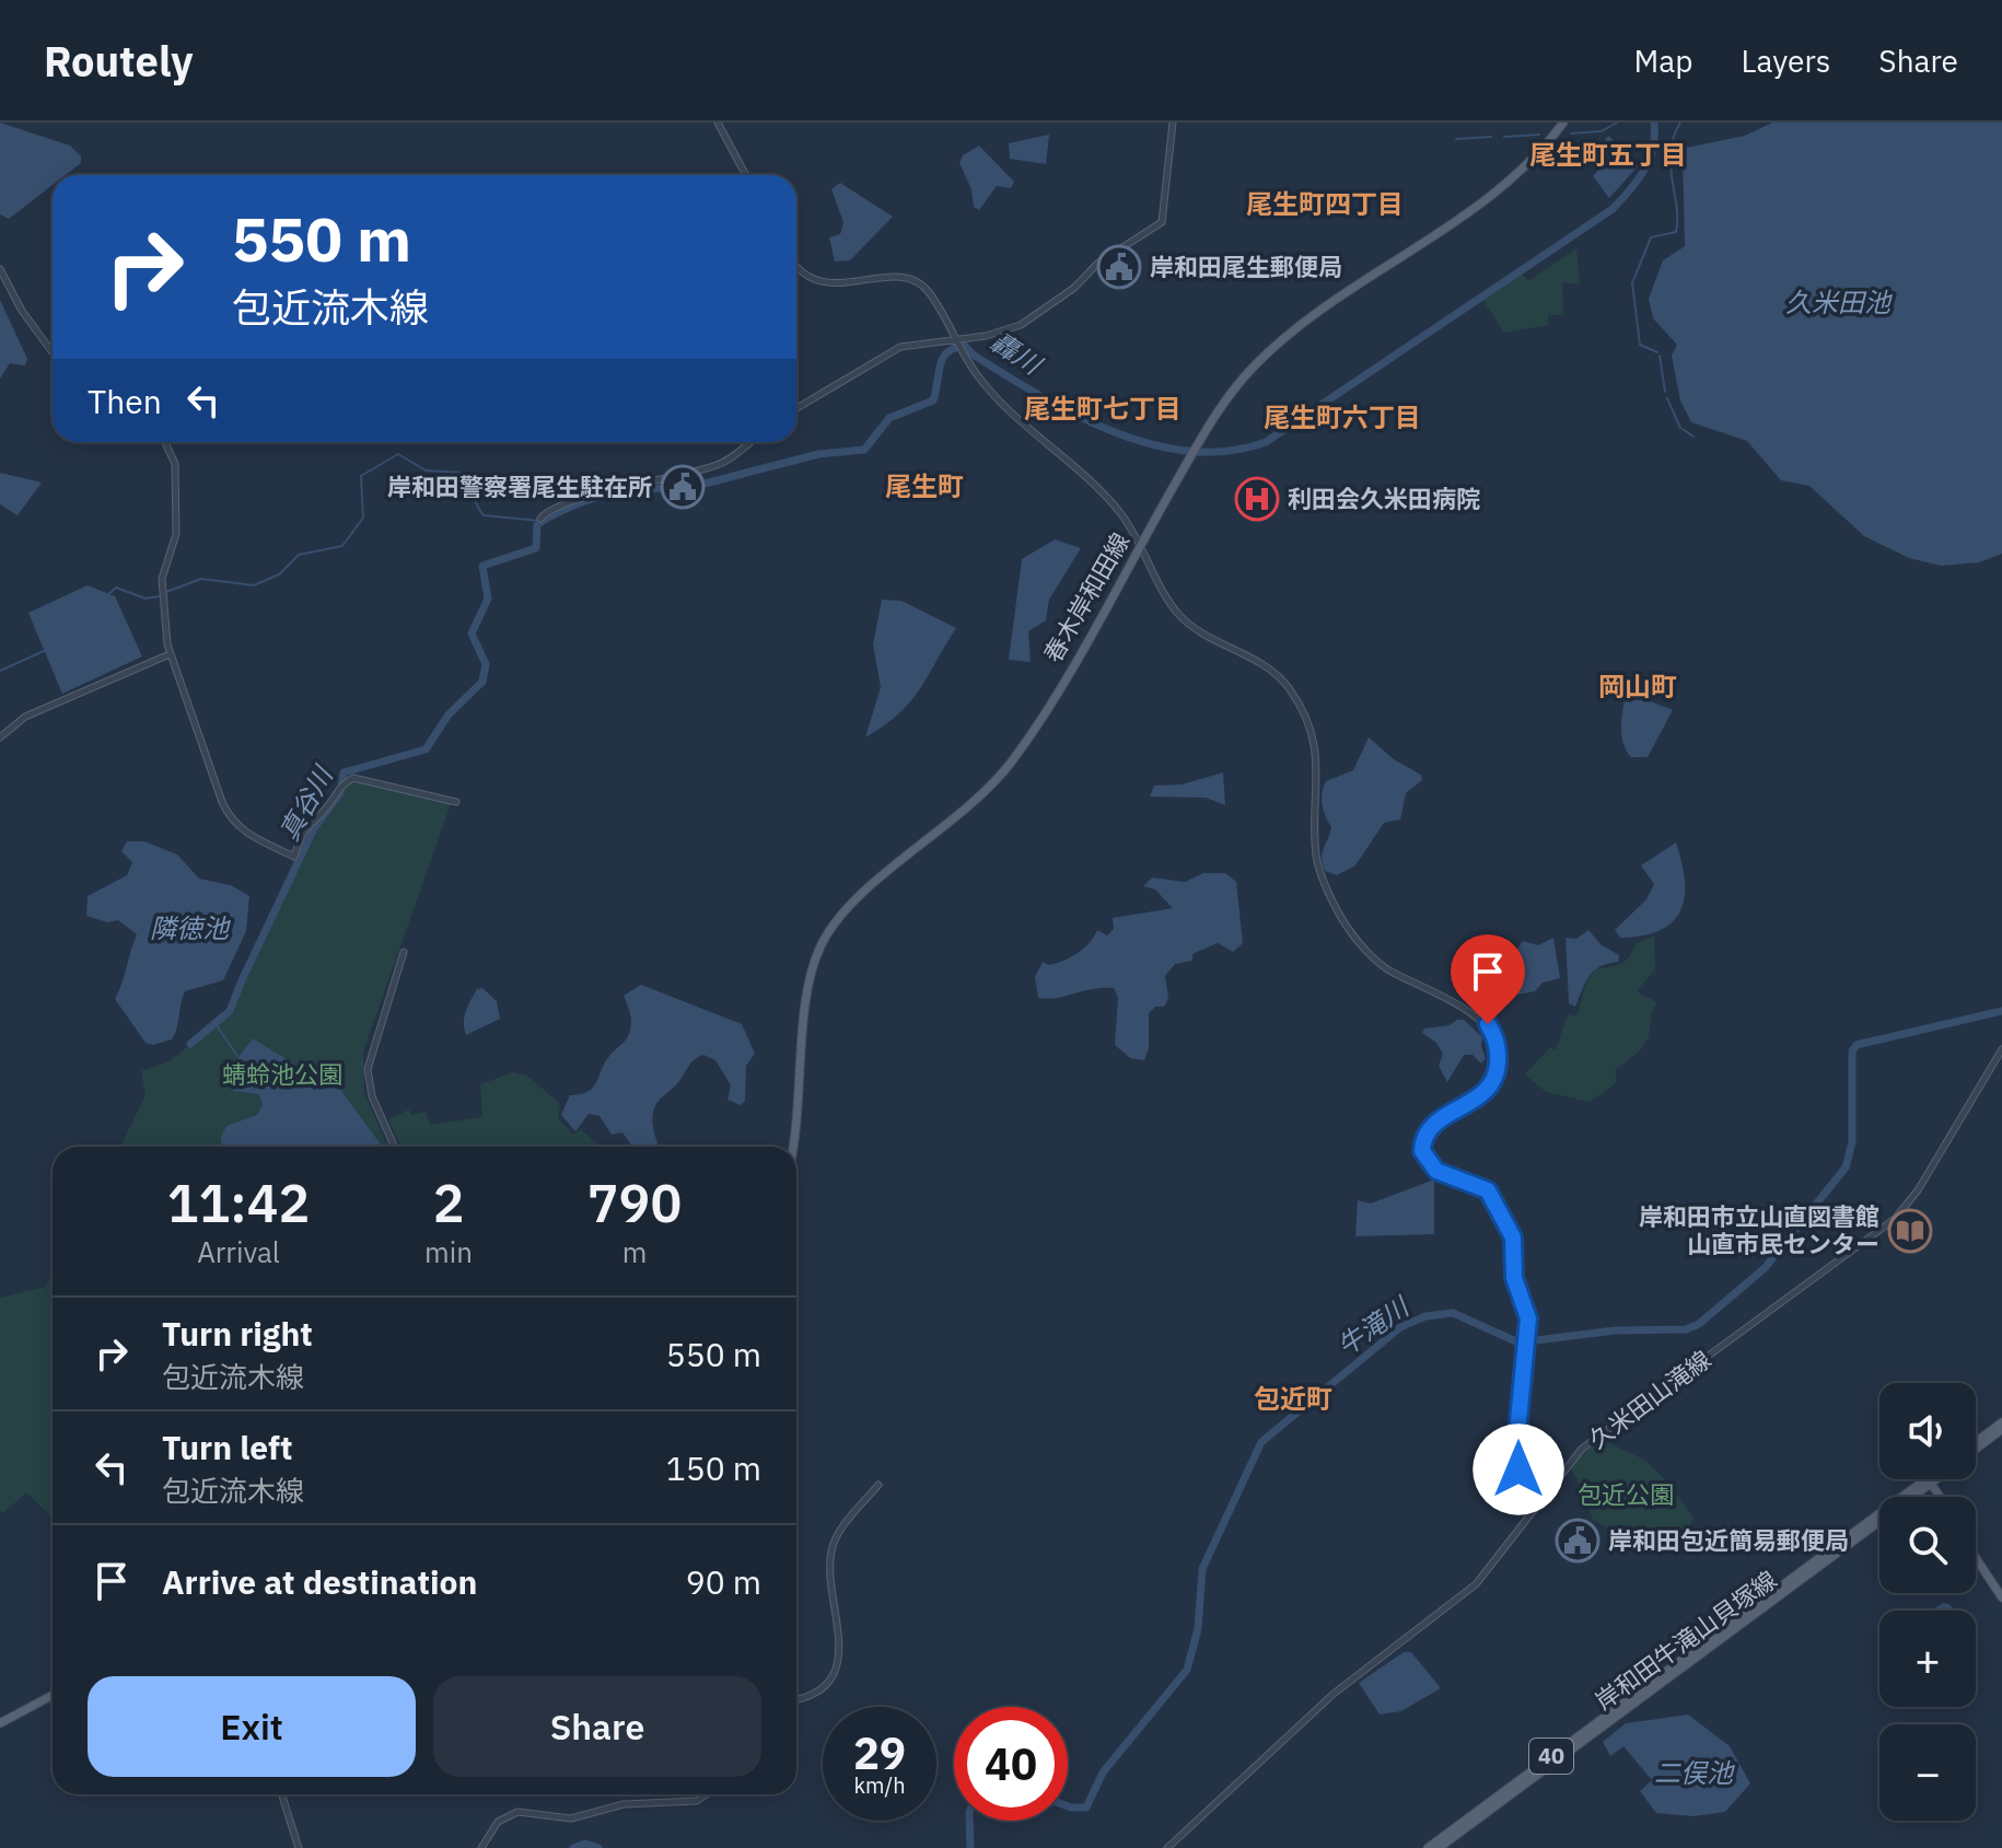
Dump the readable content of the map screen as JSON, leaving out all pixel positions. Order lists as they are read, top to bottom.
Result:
{
  "streets": {
    "main road": ["春木岸和田線", "岸和田牛滝山貝塚線", "40"],
    "street": ["久米田山滝線"]
  },
  "districts": [
    "尾生町五丁目",
    "尾生町四丁目",
    "尾生町七丁目",
    "尾生町六丁目",
    "尾生町",
    "岡山町",
    "包近町"
  ],
  "water": [
    "久米田池",
    "轟川",
    "真谷川",
    "隣徳池",
    "牛滝川",
    "二俣池"
  ],
  "parks": ["蜻蛉池公園", "包近公園"],
  "places": {
    "public building": ["岸和田尾生郵便局", "岸和田警察署尾生駐在所", "岸和田包近簡易郵便局"],
    "hospital": ["利田会久米田病院"],
    "library": ["岸和田市立山直図書館 山直市民センター"]
  },
  "page": {
    "header": "Routely",
    "nav": ["Map", "Layers", "Share"],
    "turn": ["550 m", "包近流木線"],
    "then": "Then",
    "eta": [
      "11:42",
      "Arrival",
      "2",
      "min",
      "790",
      "m"
    ],
    "list": [
      {
        "name": "Turn right",
        "note": "包近流木線",
        "value": "550 m"
      },
      {
        "name": "Turn left",
        "note": "包近流木線",
        "value": "150 m"
      },
      {
        "name": "Arrive at destination",
        "value": "90 m"
      }
    ],
    "map_buttons": ["+", "−"],
    "buttons": ["Exit", "Share"],
    "speed": "29 km/h",
    "limit": "40"
  }
}
